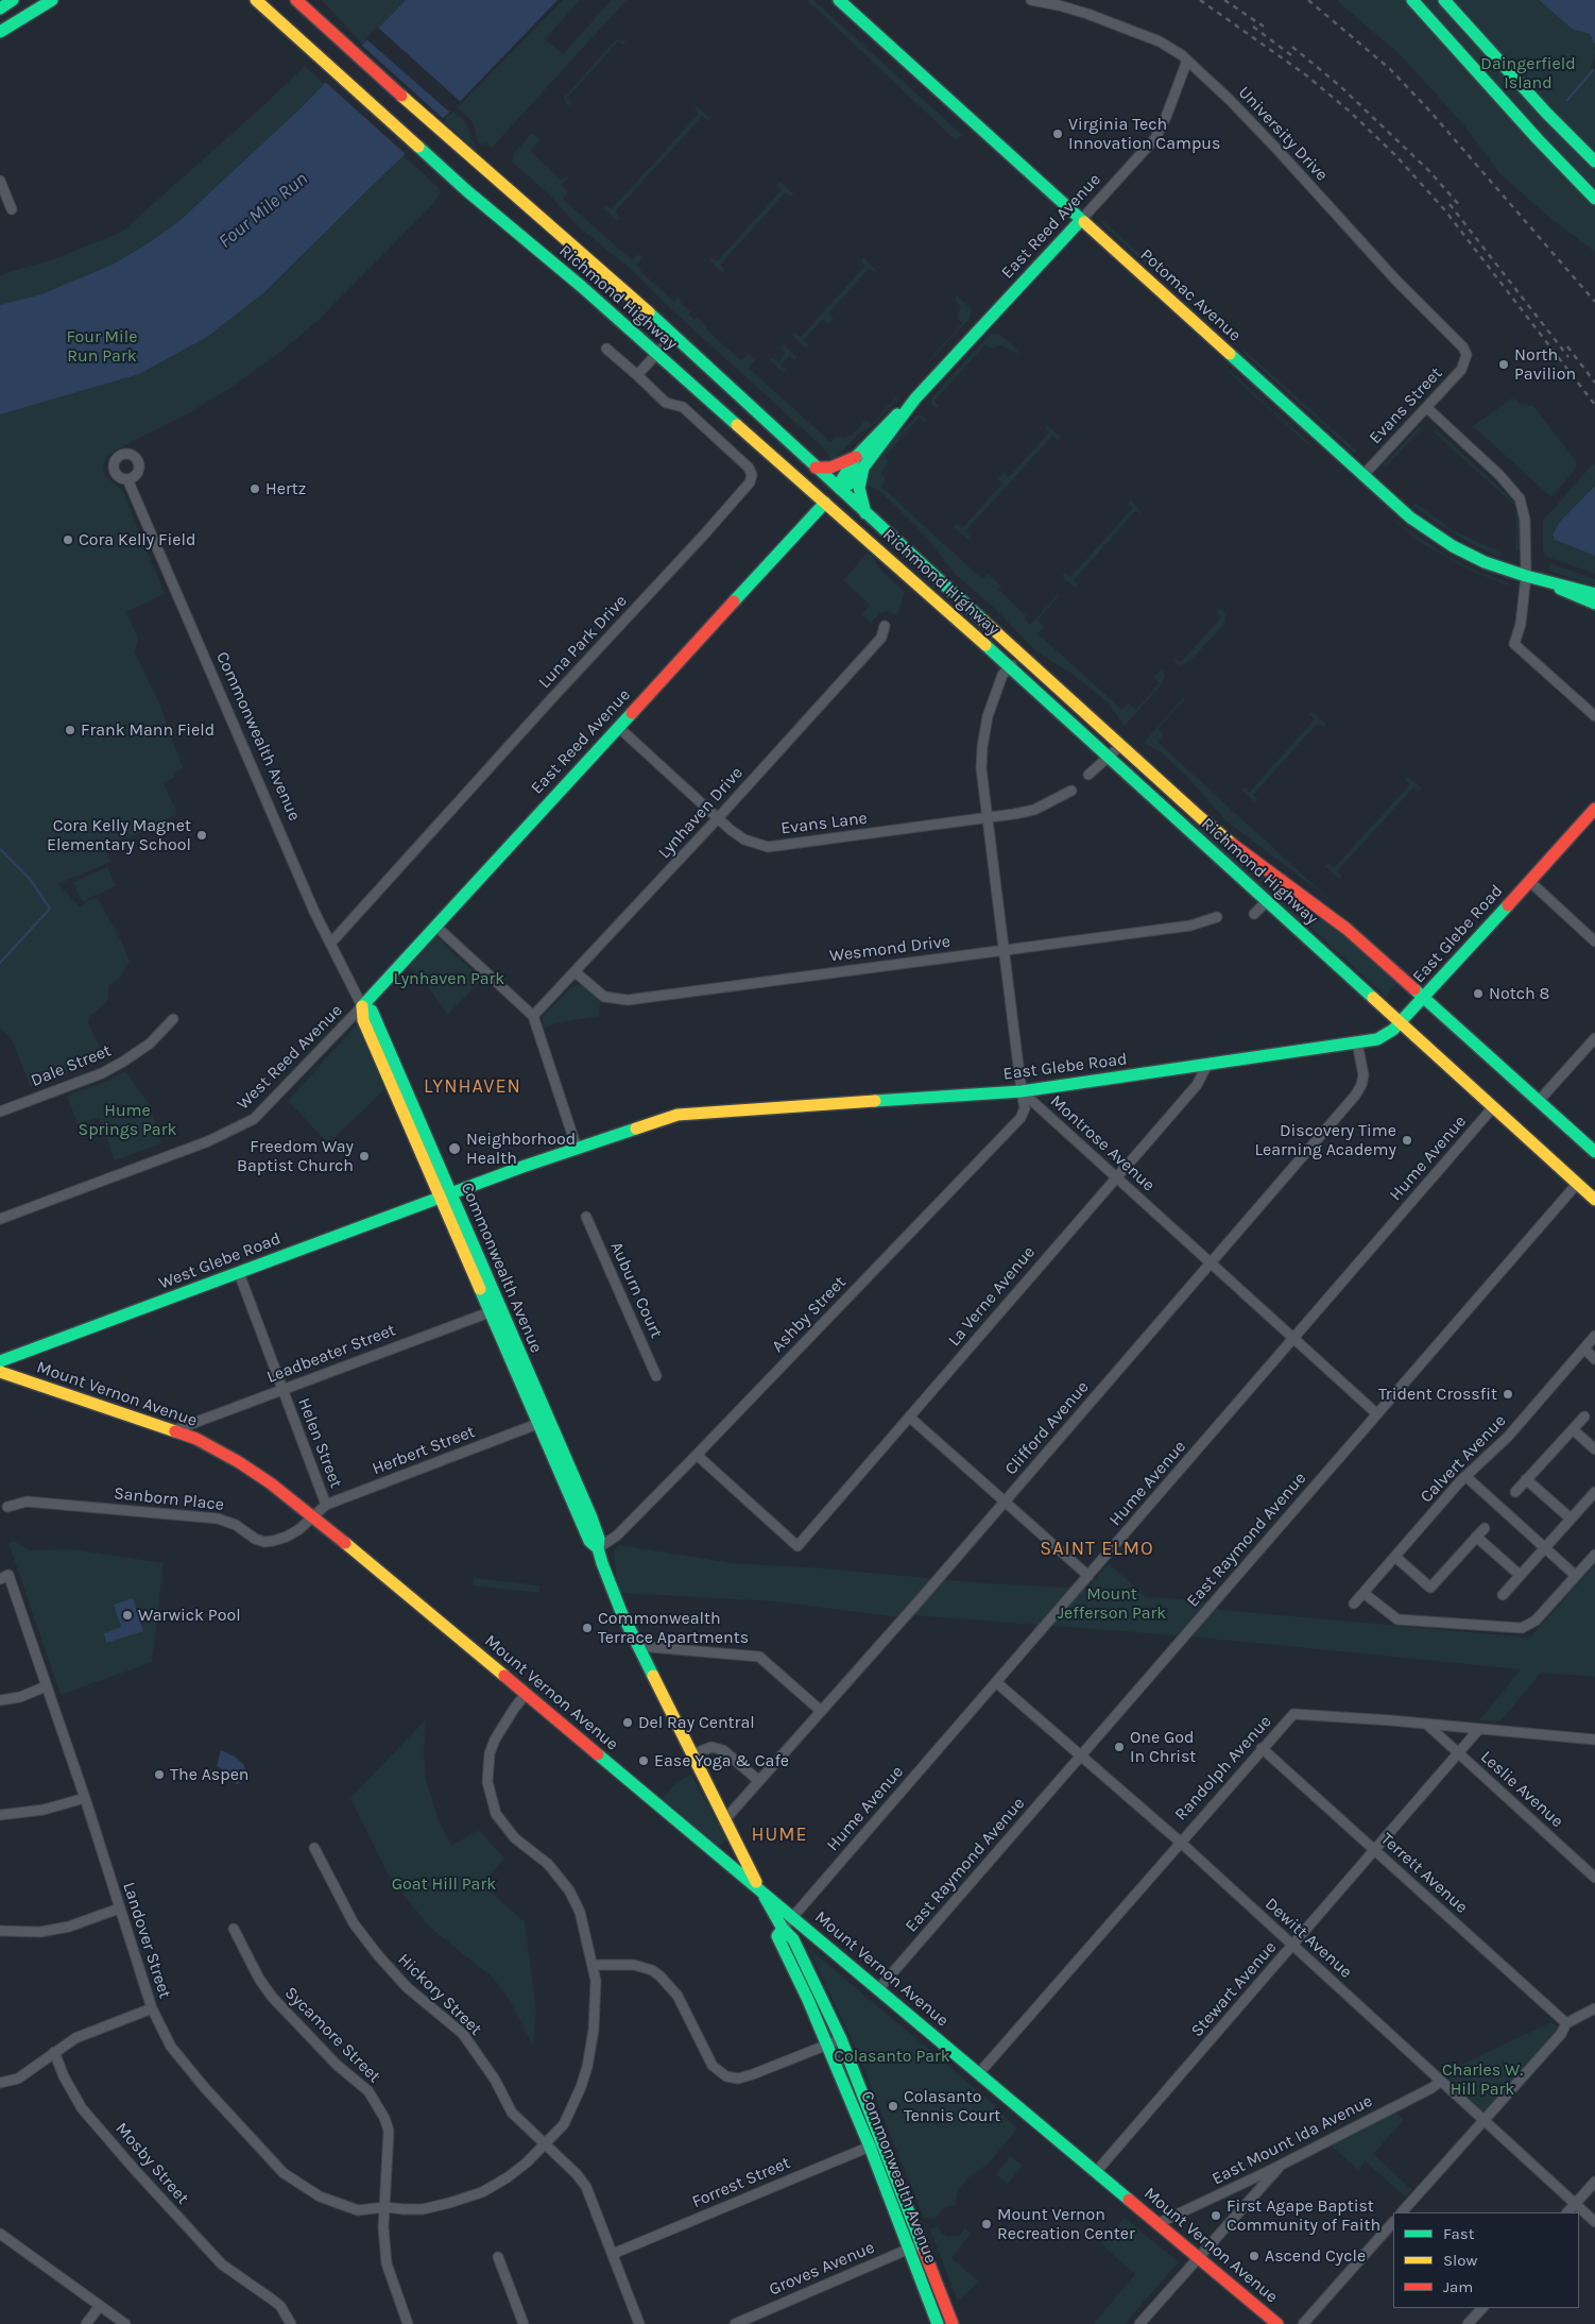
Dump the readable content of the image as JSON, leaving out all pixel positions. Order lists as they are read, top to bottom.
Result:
{
  "streets": {
    "main road": [
      "East Reed Avenue",
      "Potomac Avenue",
      "Richmond Highway",
      "Commonwealth Avenue",
      "East Glebe Road",
      "West Glebe Road",
      "Mount Vernon Avenue"
    ],
    "street": [
      "University Drive",
      "Evans Street",
      "Luna Park Drive",
      "Lynhaven Drive",
      "Evans Lane",
      "Wesmond Drive",
      "West Reed Avenue",
      "Dale Street",
      "Montrose Avenue",
      "Hume Avenue",
      "Auburn Court",
      "La Verne Avenue",
      "Ashby Street",
      "Leadbeater Street",
      "Clifford Avenue",
      "Helen Street",
      "Herbert Street",
      "Calvert Avenue",
      "Sanborn Place",
      "East Raymond Avenue",
      "Randolph Avenue",
      "Leslie Avenue",
      "Terrett Avenue",
      "Dewitt Avenue",
      "Landover Street",
      "Stewart Avenue",
      "Hickory Street",
      "Sycamore Street",
      "East Mount Ida Avenue",
      "Mosby Street",
      "Forrest Street",
      "Groves Avenue"
    ]
  },
  "crossings": [
    ["University Drive", "East Reed Avenue"],
    ["University Drive", "Evans Street"],
    ["East Reed Avenue", "Potomac Avenue"],
    ["East Reed Avenue", "Richmond Highway"],
    ["East Reed Avenue", "Commonwealth Avenue"],
    ["East Reed Avenue", "Evans Lane"],
    ["East Reed Avenue", "West Reed Avenue"],
    ["Potomac Avenue", "Evans Street"],
    ["Richmond Highway", "East Glebe Road"],
    ["Richmond Highway", "Hume Avenue"],
    ["Richmond Highway", "East Raymond Avenue"],
    ["Luna Park Drive", "Commonwealth Avenue"],
    ["Commonwealth Avenue", "East Glebe Road"],
    ["Commonwealth Avenue", "West Reed Avenue"],
    ["Commonwealth Avenue", "Hume Avenue"],
    ["Commonwealth Avenue", "West Glebe Road"],
    ["Commonwealth Avenue", "Ashby Street"],
    ["Commonwealth Avenue", "Leadbeater Street"],
    ["Commonwealth Avenue", "Mount Vernon Avenue"],
    ["Commonwealth Avenue", "Clifford Avenue"],
    ["Commonwealth Avenue", "Herbert Street"],
    ["Commonwealth Avenue", "Forrest Street"],
    ["Commonwealth Avenue", "Groves Avenue"],
    ["Lynhaven Drive", "Evans Lane"],
    ["Lynhaven Drive", "Wesmond Drive"],
    ["East Glebe Road", "Montrose Avenue"],
    ["East Glebe Road", "West Glebe Road"],
    ["East Glebe Road", "La Verne Avenue"],
    ["East Glebe Road", "Ashby Street"],
    ["East Glebe Road", "Clifford Avenue"],
    ["Montrose Avenue", "Hume Avenue"],
    ["Montrose Avenue", "La Verne Avenue"],
    ["Montrose Avenue", "Ashby Street"],
    ["Montrose Avenue", "Clifford Avenue"],
    ["Montrose Avenue", "East Raymond Avenue"],
    ["Hume Avenue", "Mount Vernon Avenue"],
    ["Hume Avenue", "Dewitt Avenue"],
    ["West Glebe Road", "Helen Street"],
    ["La Verne Avenue", "Ashby Street"],
    ["Leadbeater Street", "Mount Vernon Avenue"],
    ["Leadbeater Street", "Helen Street"],
    ["Mount Vernon Avenue", "Herbert Street"],
    ["Mount Vernon Avenue", "Sanborn Place"],
    ["Mount Vernon Avenue", "East Raymond Avenue"],
    ["Mount Vernon Avenue", "Randolph Avenue"],
    ["Mount Vernon Avenue", "Landover Street"],
    ["Mount Vernon Avenue", "Stewart Avenue"],
    ["Mount Vernon Avenue", "East Mount Ida Avenue"],
    ["Helen Street", "Herbert Street"],
    ["Herbert Street", "Sanborn Place"],
    ["East Raymond Avenue", "Dewitt Avenue"],
    ["Randolph Avenue", "Leslie Avenue"],
    ["Randolph Avenue", "Terrett Avenue"],
    ["Randolph Avenue", "Dewitt Avenue"],
    ["Randolph Avenue", "Stewart Avenue"],
    ["Leslie Avenue", "Stewart Avenue"],
    ["Terrett Avenue", "Stewart Avenue"],
    ["Dewitt Avenue", "Stewart Avenue"],
    ["Dewitt Avenue", "East Mount Ida Avenue"],
    ["Landover Street", "Hickory Street"],
    ["Landover Street", "Sycamore Street"],
    ["Hickory Street", "Forrest Street"]
  ],
  "districts": ["LYNHAVEN", "SAINT ELMO", "HUME"],
  "water": ["Four Mile Run"],
  "parks": [
    "Daingerfield Island",
    "Four Mile Run Park",
    "Lynhaven Park",
    "Hume Springs Park",
    "Mount Jefferson Park",
    "Goat Hill Park",
    "Colasanto Park",
    "Charles W. Hill Park"
  ],
  "places": [
    "Virginia Tech Innovation Campus",
    "North Pavilion",
    "Hertz",
    "Cora Kelly Field",
    "Frank Mann Field",
    "Cora Kelly Magnet Elementary School",
    "Notch 8",
    "Discovery Time Learning Academy",
    "Neighborhood Health",
    "Freedom Way Baptist Church",
    "Trident Crossfit",
    "Warwick Pool",
    "Commonwealth Terrace Apartments",
    "Del Ray Central",
    "One God In Christ",
    "Ease Yoga & Cafe",
    "The Aspen",
    "Colasanto Tennis Court",
    "First Agape Baptist Community of Faith",
    "Mount Vernon Recreation Center",
    "Ascend Cycle"
  ],
  "legend": ["Fast", "Slow", "Jam"]
}
